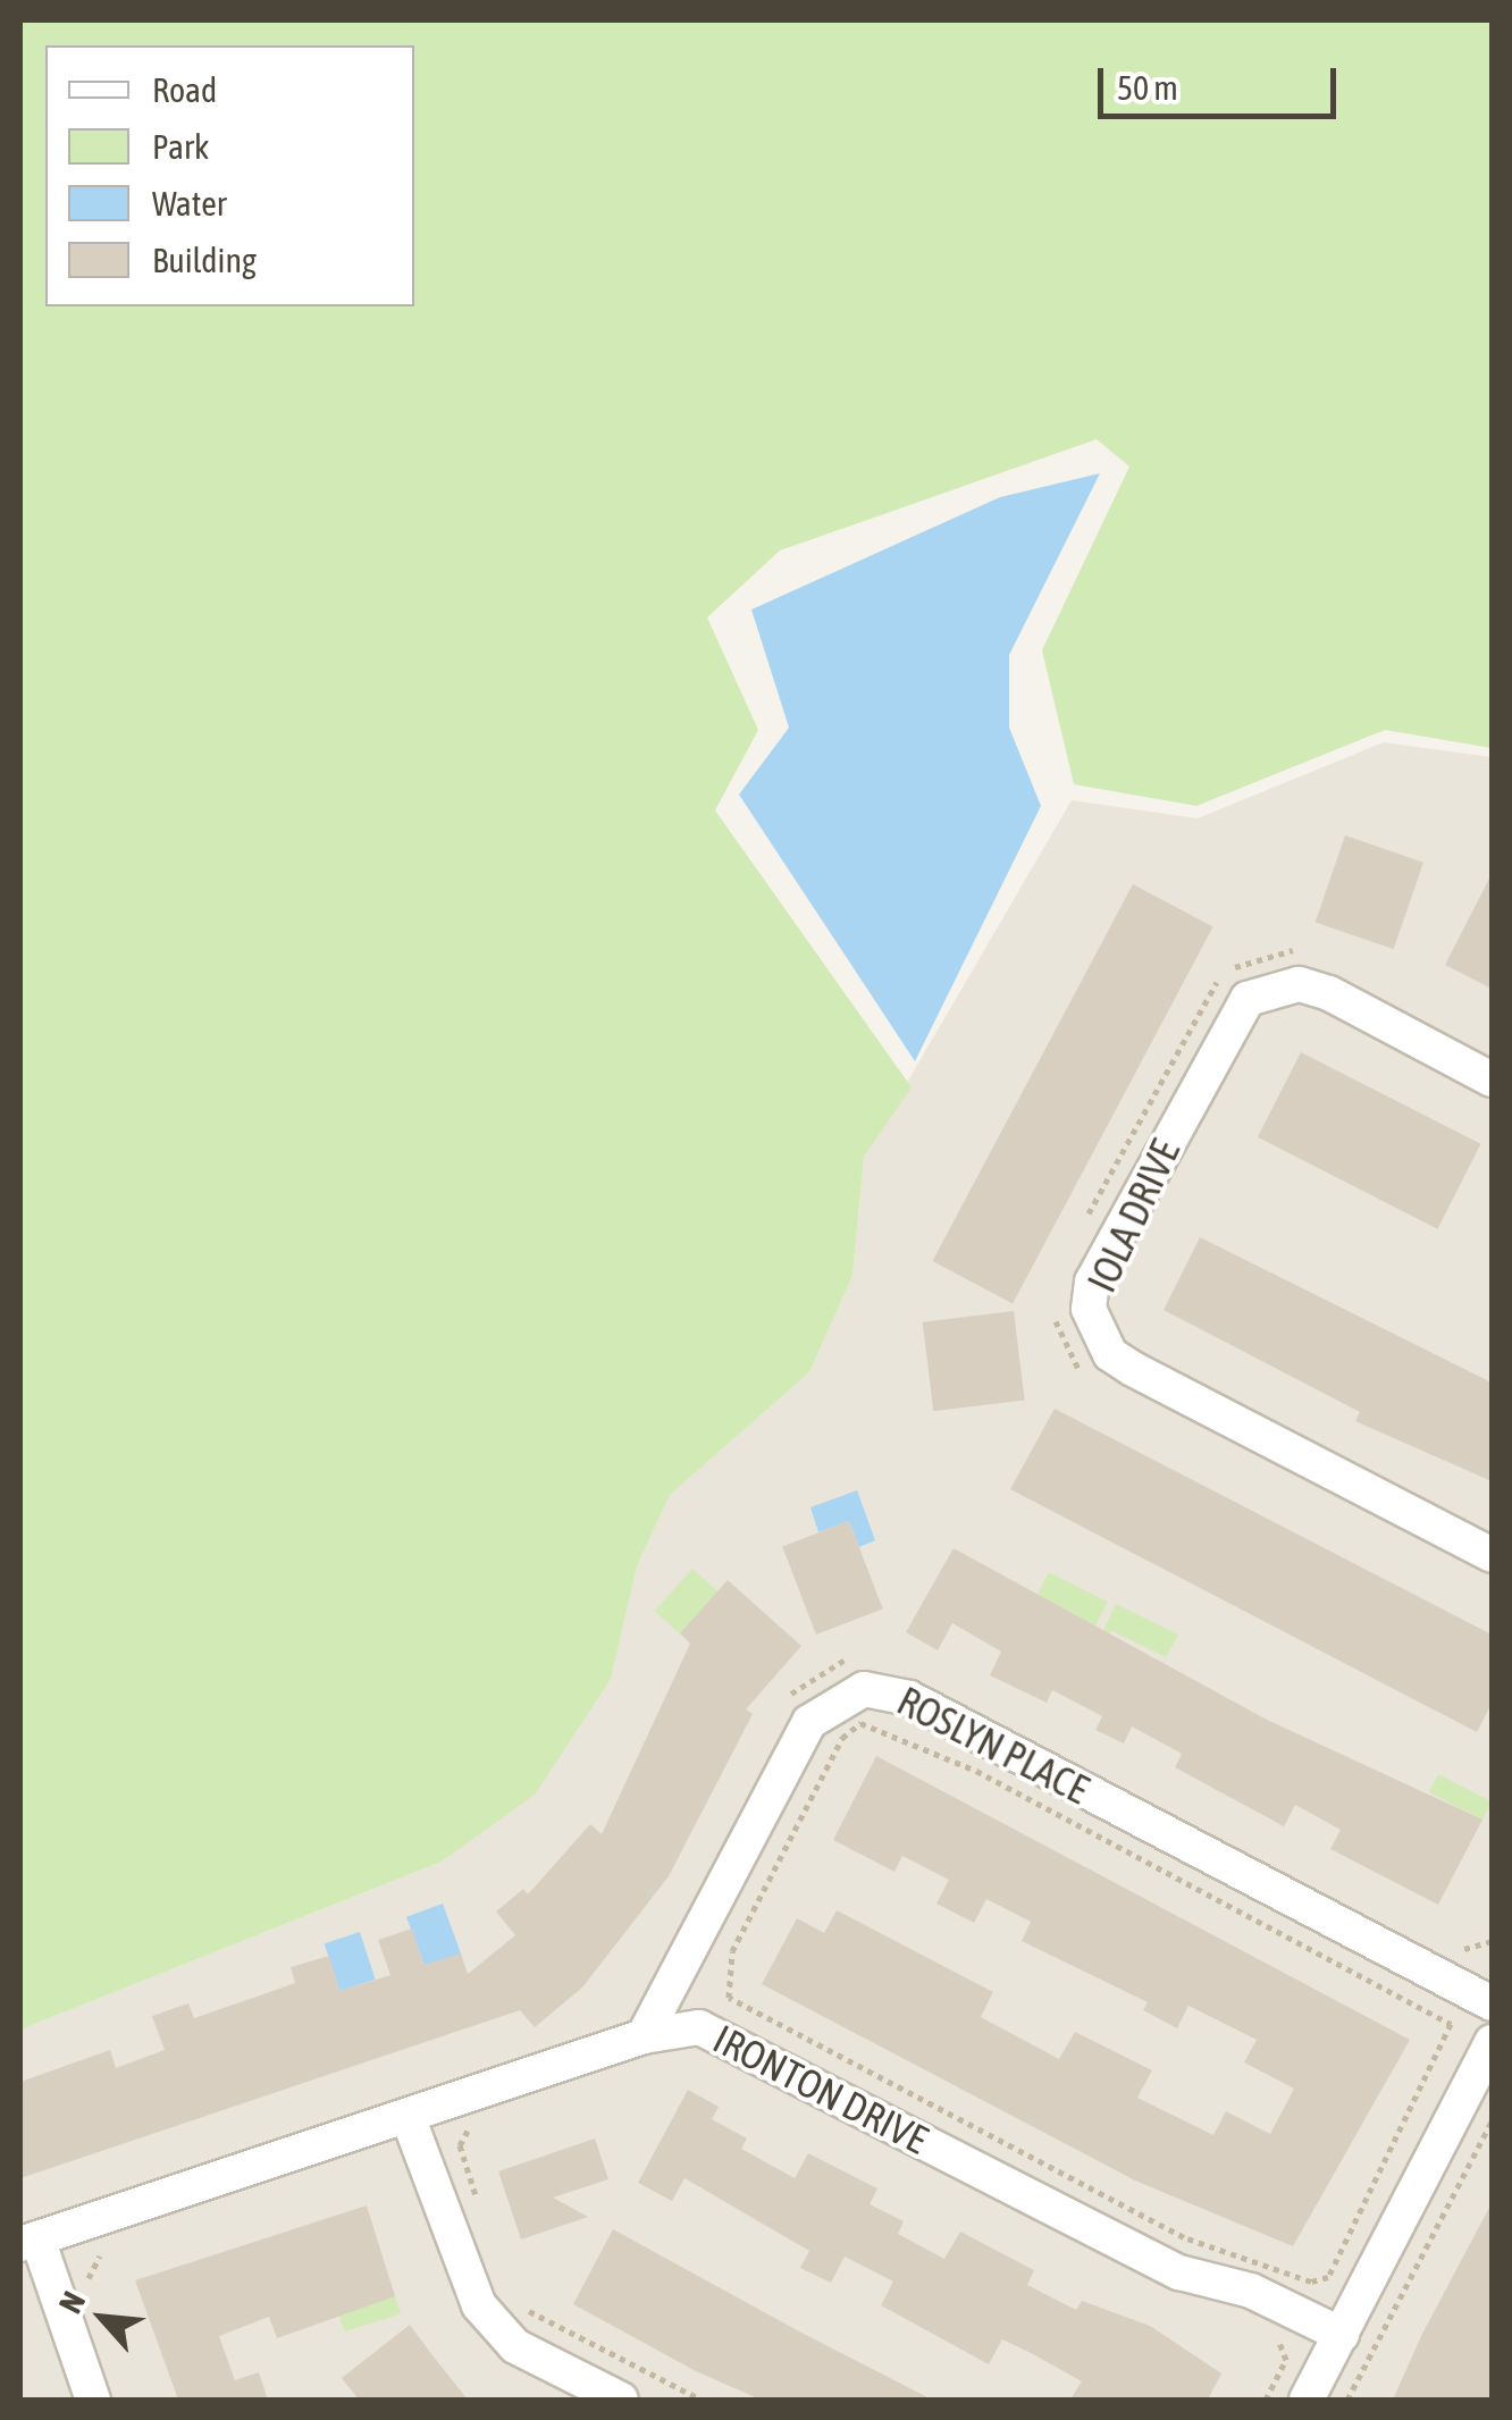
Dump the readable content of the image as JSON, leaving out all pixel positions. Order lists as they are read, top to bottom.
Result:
{
  "streets": {
    "street": ["IOLA DRIVE", "ROSLYN PLACE", "IRONTON DRIVE"]
  },
  "crossings": [
    ["ROSLYN PLACE", "IRONTON DRIVE"]
  ],
  "legend": [
    "Road",
    "Park",
    "Water",
    "Building"
  ],
  "scale_bar": "50 m",
  "north": "top left"
}
